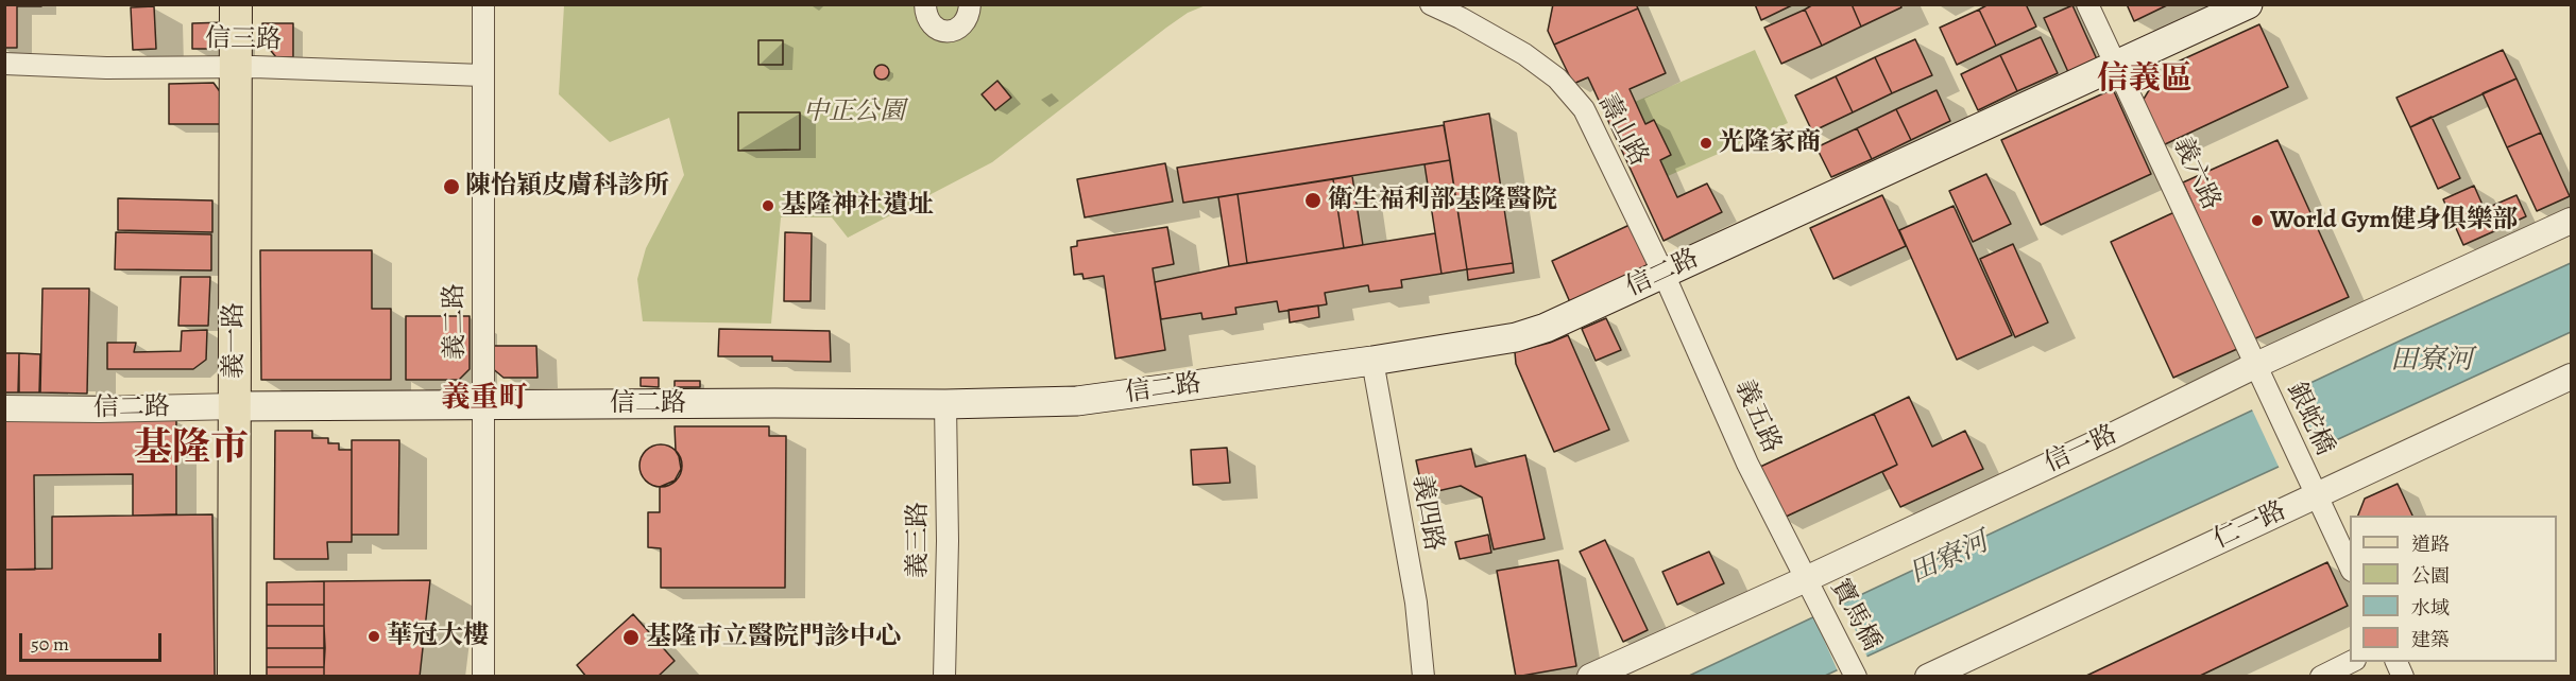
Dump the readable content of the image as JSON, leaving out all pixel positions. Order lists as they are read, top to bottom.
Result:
{
  "streets": {
    "main road": ["信二路", "義一路"],
    "street": [
      "信三路",
      "壽山路",
      "義六路",
      "義二路",
      "義五路",
      "銀蛇橋",
      "信一路",
      "義四路",
      "仁一路",
      "義三路",
      "寶馬橋"
    ]
  },
  "crossings": [
    ["信三路", "義二路"],
    ["信三路", "義一路"],
    ["壽山路", "信二路"],
    ["壽山路", "義五路"],
    ["義六路", "信二路"],
    ["義六路", "銀蛇橋"],
    ["義六路", "信一路"],
    ["信二路", "義二路"],
    ["信二路", "義一路"],
    ["信二路", "義五路"],
    ["信二路", "義四路"],
    ["信二路", "義三路"],
    ["義五路", "信一路"],
    ["義五路", "寶馬橋"],
    ["銀蛇橋", "信一路"],
    ["銀蛇橋", "仁一路"],
    ["信一路", "寶馬橋"]
  ],
  "districts": ["信義區", "義重町", "基隆市"],
  "water": ["田寮河"],
  "parks": ["中正公園"],
  "places": [
    "光隆家商",
    "陳怡穎皮膚科診所",
    "衛生福利部基隆醫院",
    "基隆神社遺址",
    "World Gym健身俱樂部",
    "華冠大樓",
    "基隆市立醫院門診中心"
  ],
  "legend": [
    "道路",
    "公園",
    "水域",
    "建築"
  ],
  "scale_bar": "50 m"
}
